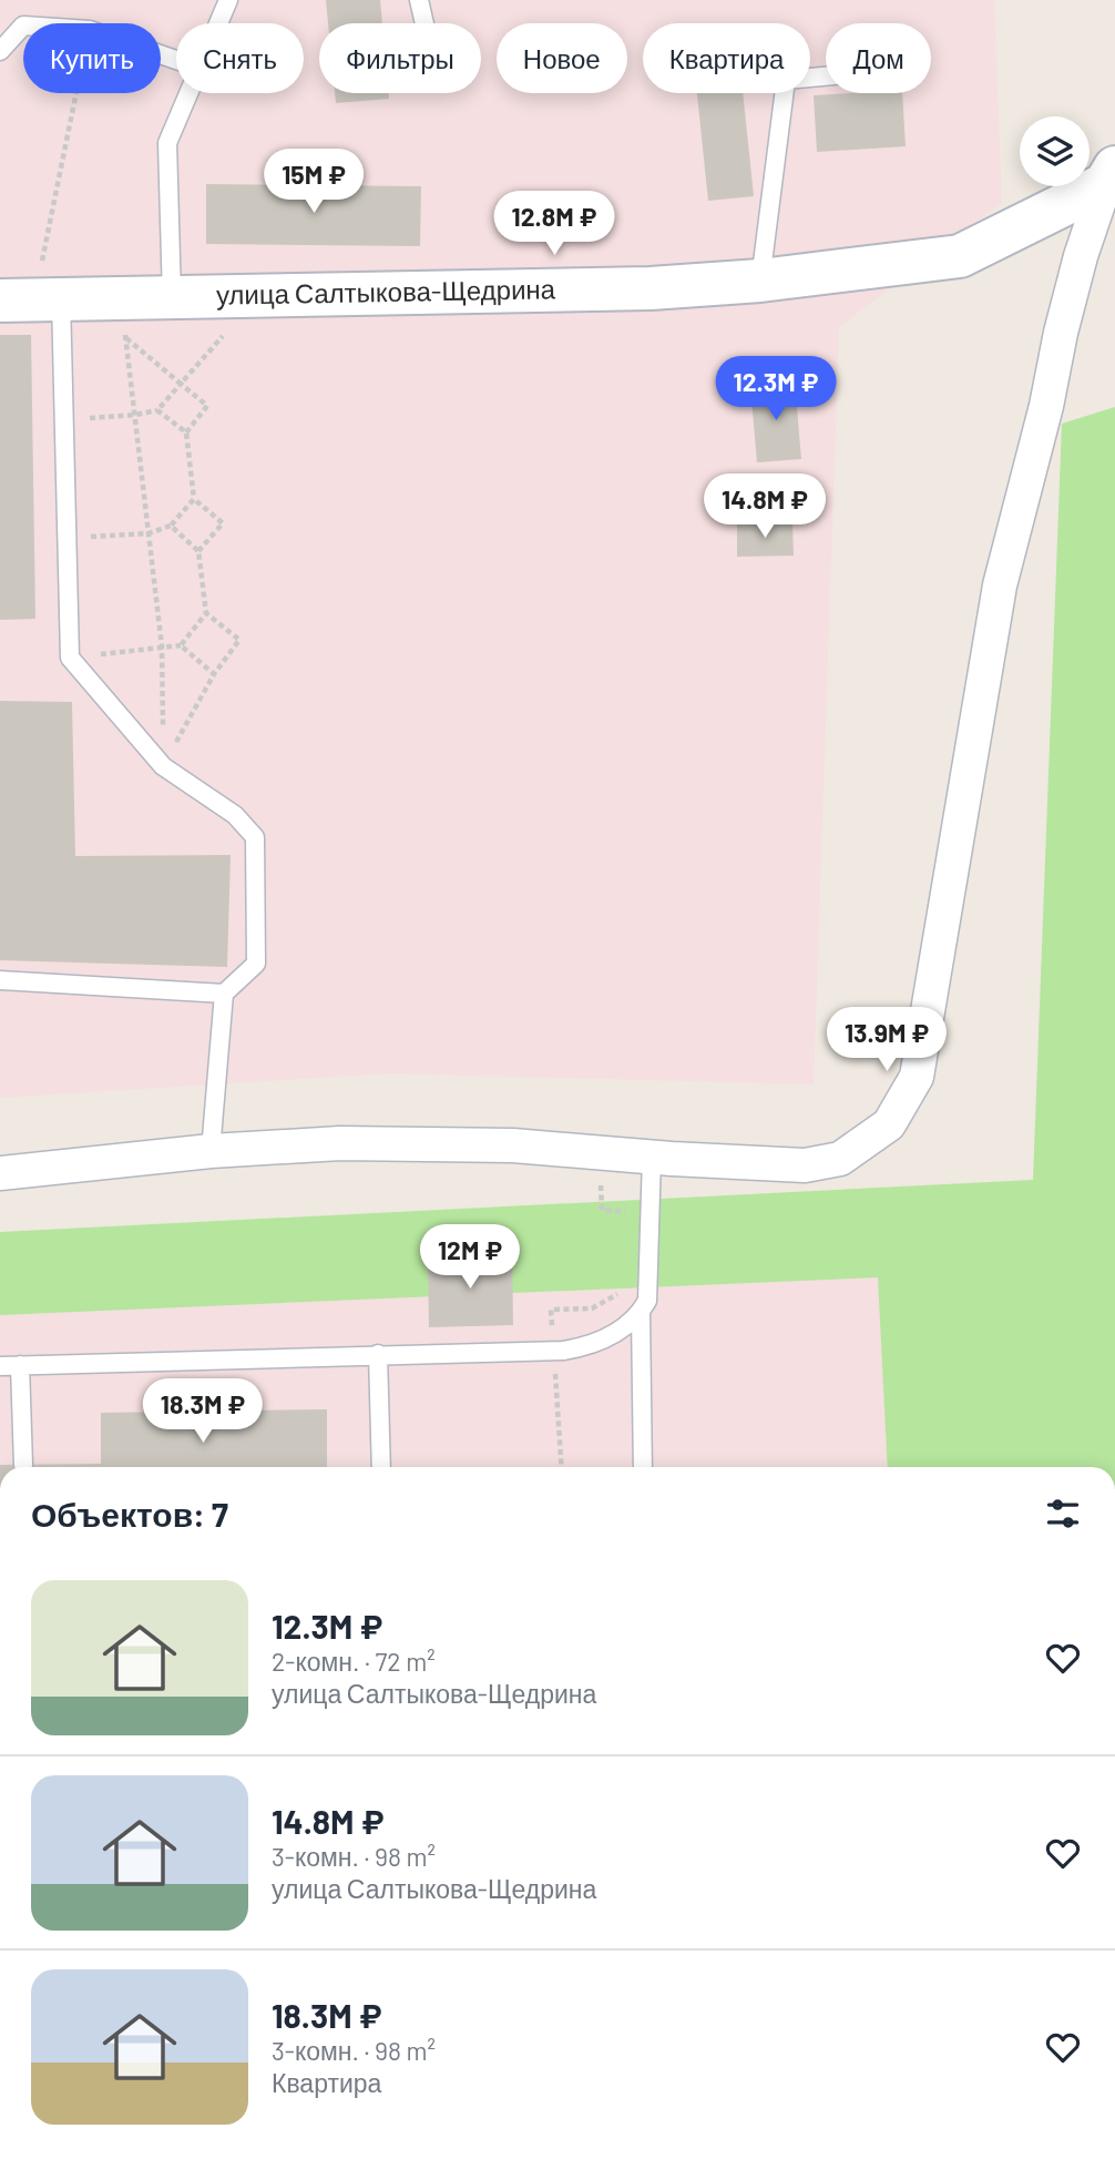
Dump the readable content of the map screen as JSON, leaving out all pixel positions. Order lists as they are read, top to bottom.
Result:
{
  "streets": {
    "street": ["улица Салтыкова-Щедрина"]
  },
  "page": {
    "chip": [
      "Купить",
      "Снять",
      "Фильтры",
      "Новое",
      "Квартира",
      "Дом"
    ],
    "price": [
      "15M ₽",
      "12.8M ₽",
      "12.3M ₽",
      "14.8M ₽",
      "13.9M ₽",
      "12M ₽",
      "18.3M ₽"
    ],
    "heading": "Объектов: 7",
    "list": [
      {
        "name": "12.3M ₽",
        "note": "2-комн. · 72 m² · улица Салтыкова-Щедрина"
      },
      {
        "name": "14.8M ₽",
        "note": "3-комн. · 98 m² · улица Салтыкова-Щедрина"
      },
      {
        "name": "18.3M ₽",
        "note": "3-комн. · 98 m² · Квартира"
      }
    ]
  }
}
